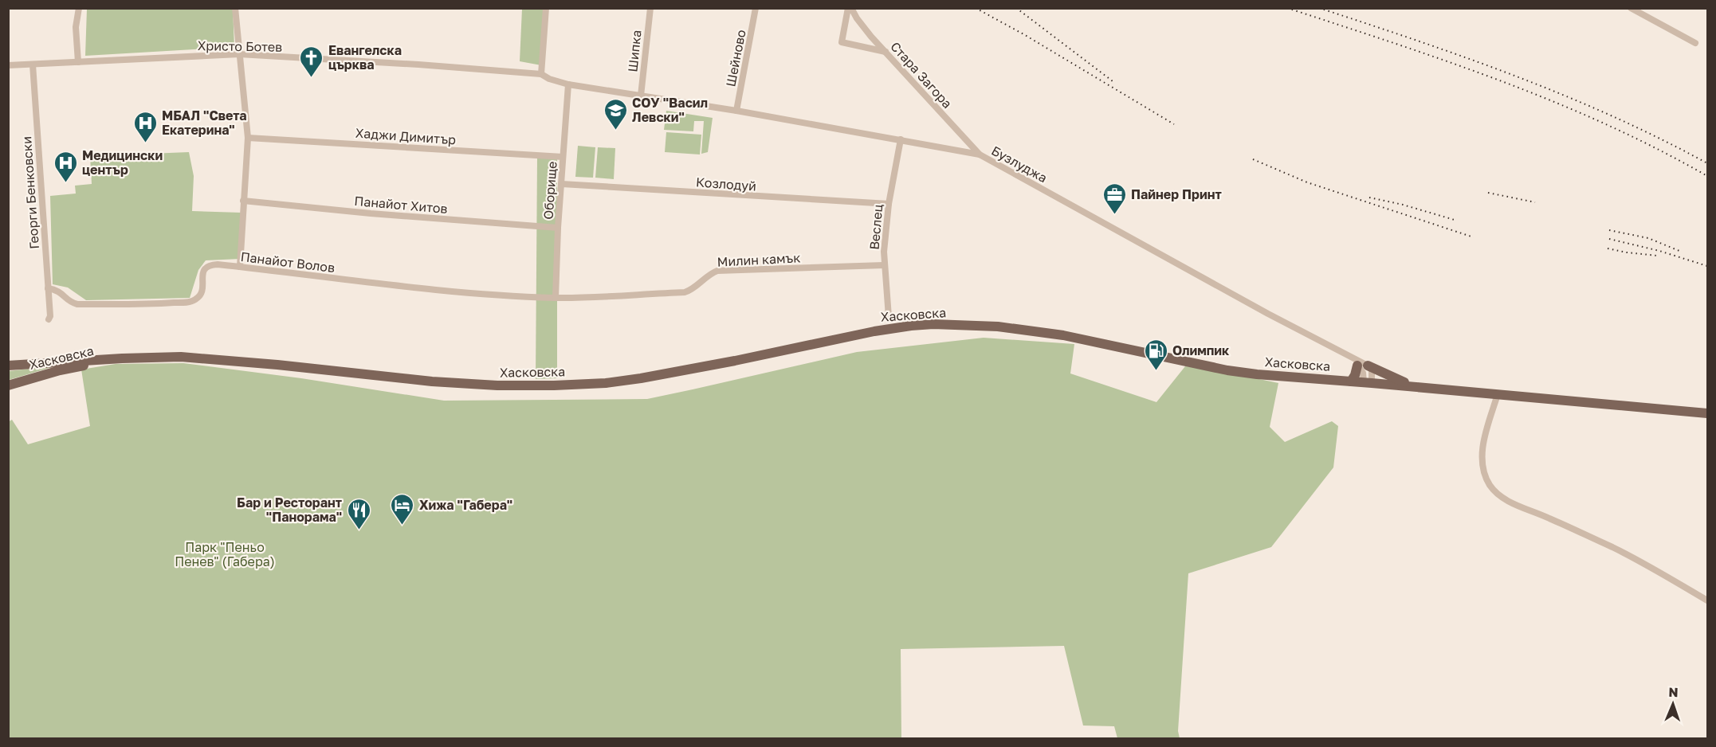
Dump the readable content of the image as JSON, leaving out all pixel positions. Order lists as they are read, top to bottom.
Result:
{
  "streets": {
    "main road": ["Хасковска"],
    "street": [
      "Христо Ботев",
      "Шипка",
      "Шейново",
      "Стара Загора",
      "Хаджи Димитър",
      "Бузлуджа",
      "Козлодуй",
      "Оборище",
      "Георги Бенковски",
      "Панайот Хитов",
      "Веслец",
      "Милин камък",
      "Панайот Волов"
    ]
  },
  "crossings": [
    ["Христо Ботев", "Шипка"],
    ["Христо Ботев", "Бузлуджа"],
    ["Христо Ботев", "Оборище"],
    ["Христо Ботев", "Георги Бенковски"],
    ["Шипка", "Бузлуджа"],
    ["Шейново", "Бузлуджа"],
    ["Стара Загора", "Бузлуджа"],
    ["Хаджи Димитър", "Оборище"],
    ["Бузлуджа", "Веслец"],
    ["Козлодуй", "Оборище"],
    ["Козлодуй", "Веслец"],
    ["Оборище", "Панайот Хитов"],
    ["Оборище", "Милин камък"],
    ["Оборище", "Панайот Волов"],
    ["Георги Бенковски", "Панайот Волов"],
    ["Веслец", "Милин камък"],
    ["Милин камък", "Панайот Волов"]
  ],
  "parks": ["Парк \"Пеньо Пенев\" (Габера)"],
  "places": {
    "church": ["Евангелска църква"],
    "school or university": ["СОУ \"Васил Левски\""],
    "hospital": ["МБАЛ \"Света Екатерина\"", "Медицински център"],
    "office": ["Пайнер Принт"],
    "fuel station": ["Олимпик"],
    "hotel": ["Хижа \"Габера\""],
    "restaurant": ["Бар и Ресторант \"Панорама\""]
  },
  "north": "top"
}
